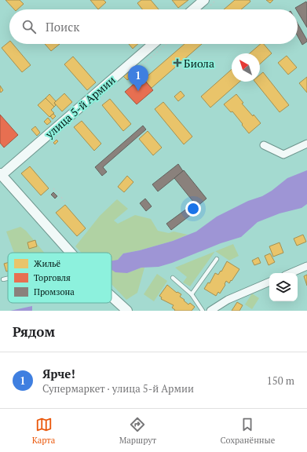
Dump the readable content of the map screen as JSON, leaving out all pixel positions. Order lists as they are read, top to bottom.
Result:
{
  "streets": {
    "main road": ["улица 5-й Армии"]
  },
  "places": {
    "health": ["Биола"]
  },
  "legend": ["Жильё", "Торговля", "Промзона"],
  "north": "top left",
  "page": {
    "search": "Поиск",
    "pins": "1",
    "heading": "Рядом",
    "list": [
      {
        "mark": "1",
        "name": "Ярче!",
        "note": "Супермаркет · улица 5-й Армии",
        "value": "150 m"
      }
    ],
    "nav": ["Карта", "Маршрут", "Сохранённые"]
  }
}
